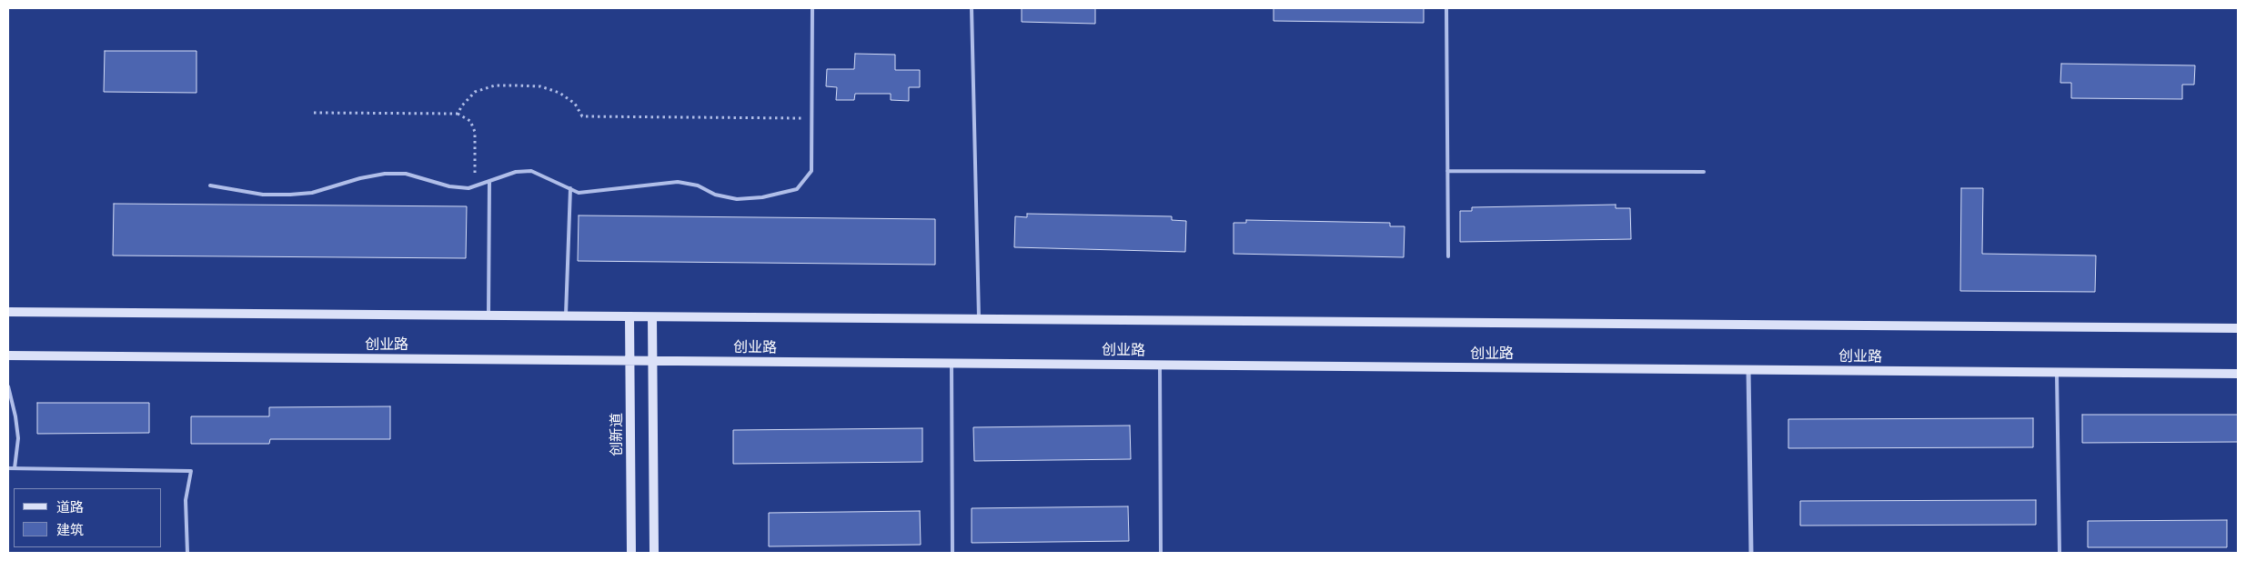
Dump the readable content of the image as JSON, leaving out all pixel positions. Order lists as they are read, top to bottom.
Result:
{
  "streets": {
    "main road": ["创业路", "创新道"]
  },
  "crossings": [
    ["创业路", "创新道"]
  ],
  "legend": ["道路", "建筑"]
}
